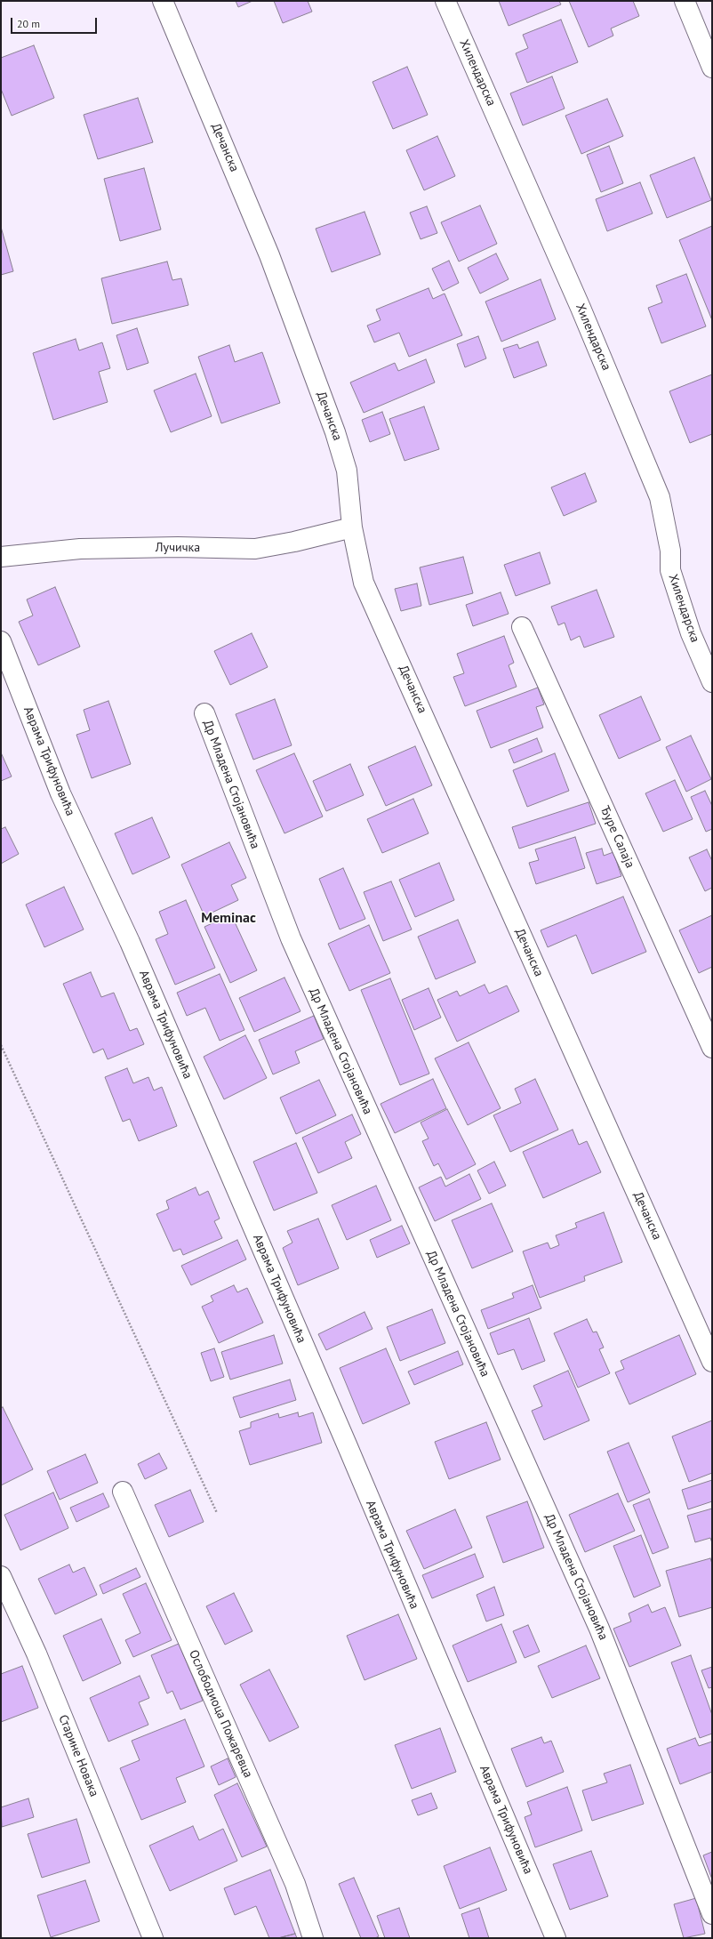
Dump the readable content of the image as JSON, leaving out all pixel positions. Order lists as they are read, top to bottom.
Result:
{
  "streets": {
    "street": [
      "Хилендарска",
      "Дечанска",
      "Лучичка",
      "Аврама Трифуновића",
      "Др Младена Стојановића",
      "Ђуре Салаја",
      "Ослободиоца Пожаревца",
      "Старине Новака"
    ]
  },
  "crossings": [
    ["Дечанска", "Лучичка"]
  ],
  "districts": ["Meminac"],
  "scale_bar": "20 m"
}
